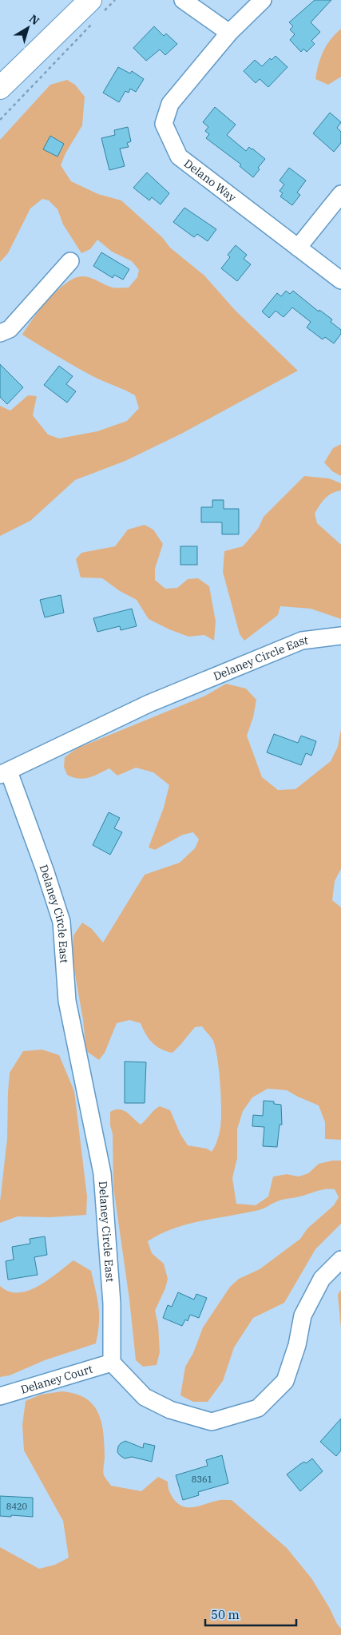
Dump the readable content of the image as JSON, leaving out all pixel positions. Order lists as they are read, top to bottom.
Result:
{
  "streets": {
    "street": ["Delano Way", "Delaney Circle East", "Delaney Court"]
  },
  "crossings": [
    ["Delaney Circle East", "Delaney Court"]
  ],
  "house_numbers": ["8361", "8420"],
  "scale_bar": "50 m",
  "north": "top right"
}
